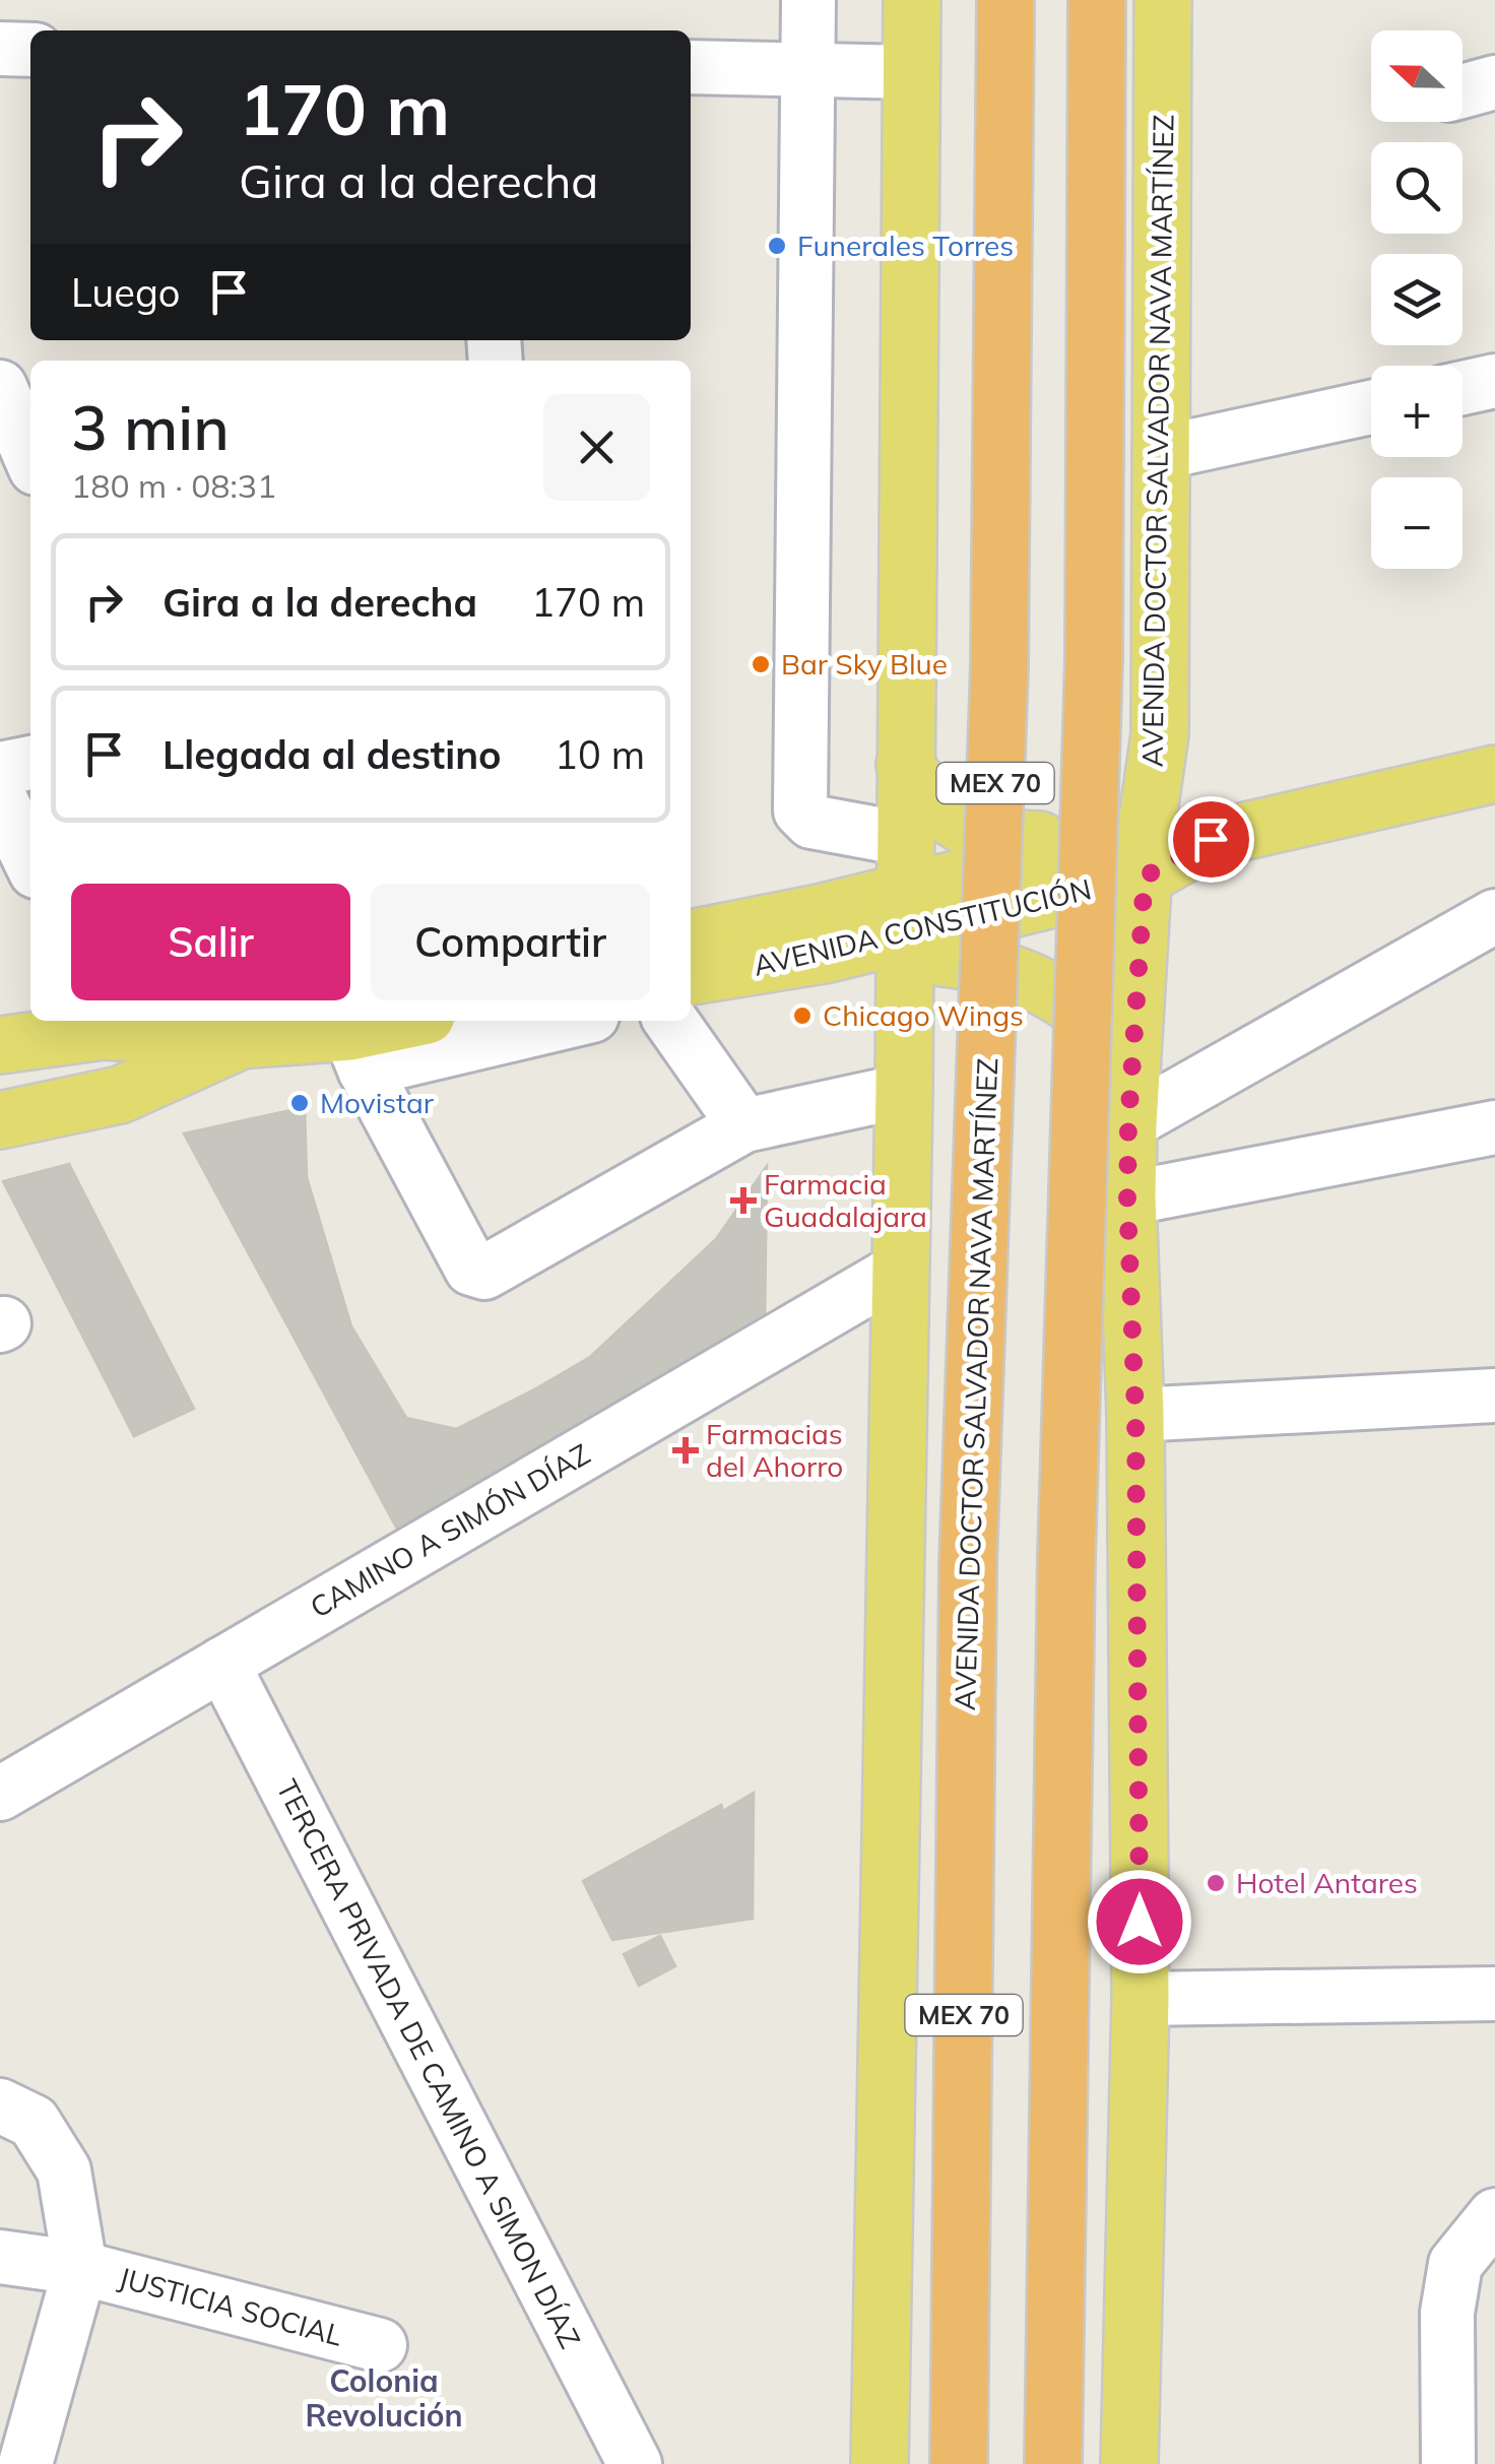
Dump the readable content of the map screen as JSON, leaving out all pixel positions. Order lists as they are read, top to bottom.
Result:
{
  "streets": {
    "highway": ["AVENIDA DOCTOR SALVADOR NAVA MARTÍNEZ", "MEX 70"],
    "main road": ["AVENIDA CONSTITUCIÓN"],
    "street": ["CAMINO A SIMÓN DÍAZ", "TERCERA PRIVADA DE CAMINO A SIMON DÍAZ", "JUSTICIA SOCIAL"]
  },
  "crossings": [
    ["AVENIDA DOCTOR SALVADOR NAVA MARTÍNEZ", "AVENIDA CONSTITUCIÓN"],
    ["CAMINO A SIMÓN DÍAZ", "TERCERA PRIVADA DE CAMINO A SIMON DÍAZ"]
  ],
  "districts": ["Colonia Revolución"],
  "places": {
    "other": [
      "Funerales Torres",
      "Bar Sky Blue",
      "Chicago Wings",
      "Movistar",
      "Hotel Antares"
    ],
    "health": ["Farmacia Guadalajara", "Farmacias del Ahorro"]
  },
  "north": "left",
  "page": {
    "map_buttons": ["+", "−"],
    "turn": ["170 m", "Gira a la derecha"],
    "then": "Luego",
    "heading": ["3 min", "180 m · 08:31"],
    "list": [
      {
        "name": "Gira a la derecha",
        "value": "170 m"
      },
      {
        "name": "Llegada al destino",
        "value": "10 m"
      }
    ],
    "buttons": ["Salir", "Compartir"]
  }
}
